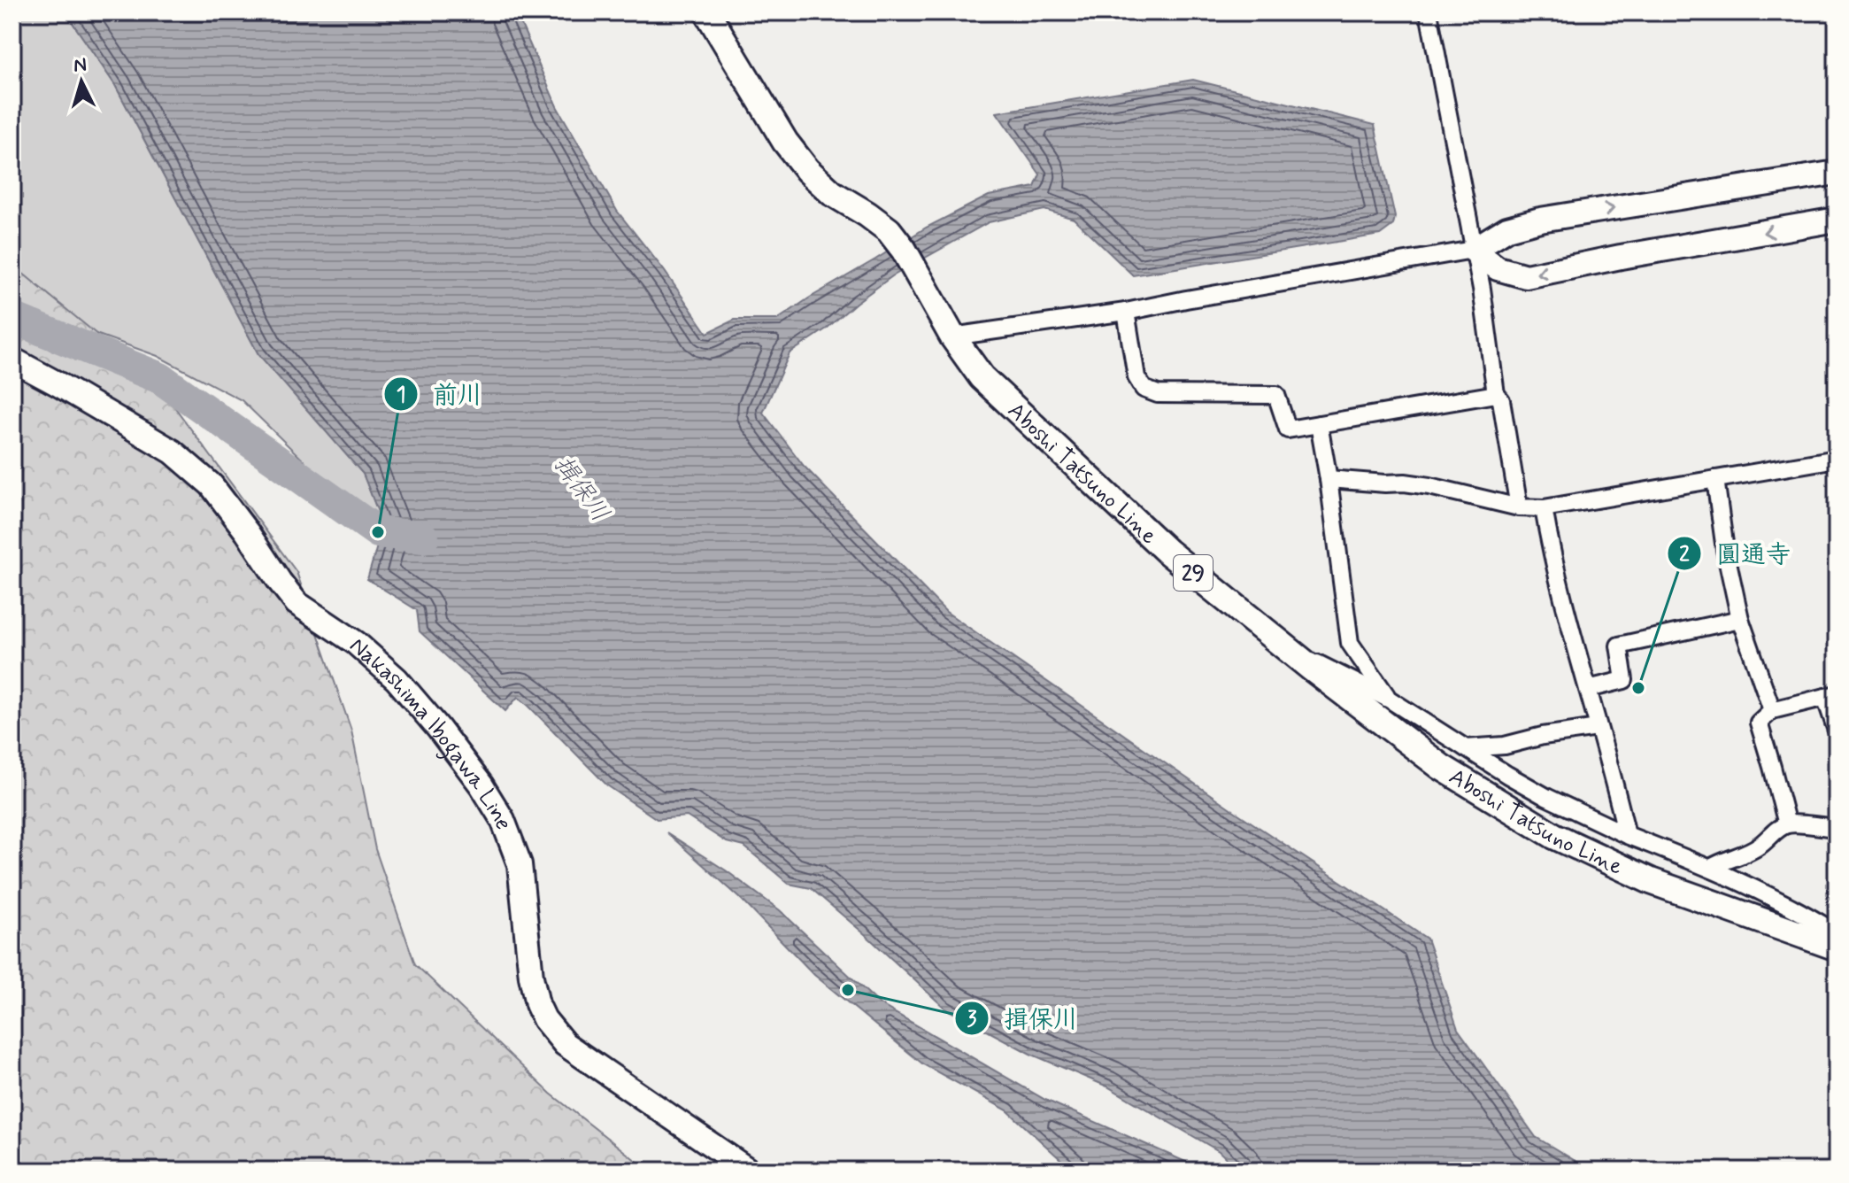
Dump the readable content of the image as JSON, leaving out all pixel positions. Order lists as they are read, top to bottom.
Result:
{
  "streets": {
    "main road": ["Aboshi Tatsuno Line", "29", "Nakashima Ibogawa Line"]
  },
  "water": ["揖保川"],
  "places": ["前川", "圓通寺", "揖保川"],
  "north": "top"
}
